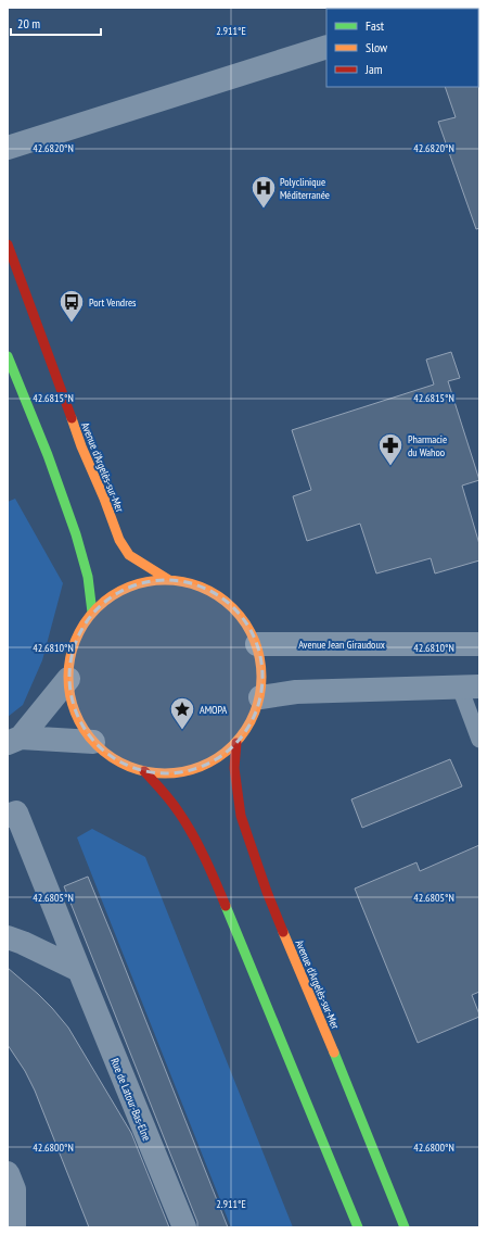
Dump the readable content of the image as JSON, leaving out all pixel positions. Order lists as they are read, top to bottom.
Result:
{
  "streets": {
    "main road": ["Avenue d'Argelès-sur-Mer"],
    "street": ["Avenue Jean Giraudoux", "Rue de Latour-Bas-Elne"]
  },
  "places": {
    "hospital": ["Polyclinique Méditerranée"],
    "bus stop": ["Port Vendres"],
    "pharmacy": ["Pharmacie du Wahoo"],
    "place": ["AMOPA"]
  },
  "legend": ["Fast", "Slow", "Jam"],
  "scale_bar": "20 m",
  "coordinates": [
    "2.911°E",
    "42.6820°N",
    "42.6815°N",
    "42.6810°N",
    "42.6805°N",
    "42.6800°N"
  ]
}
